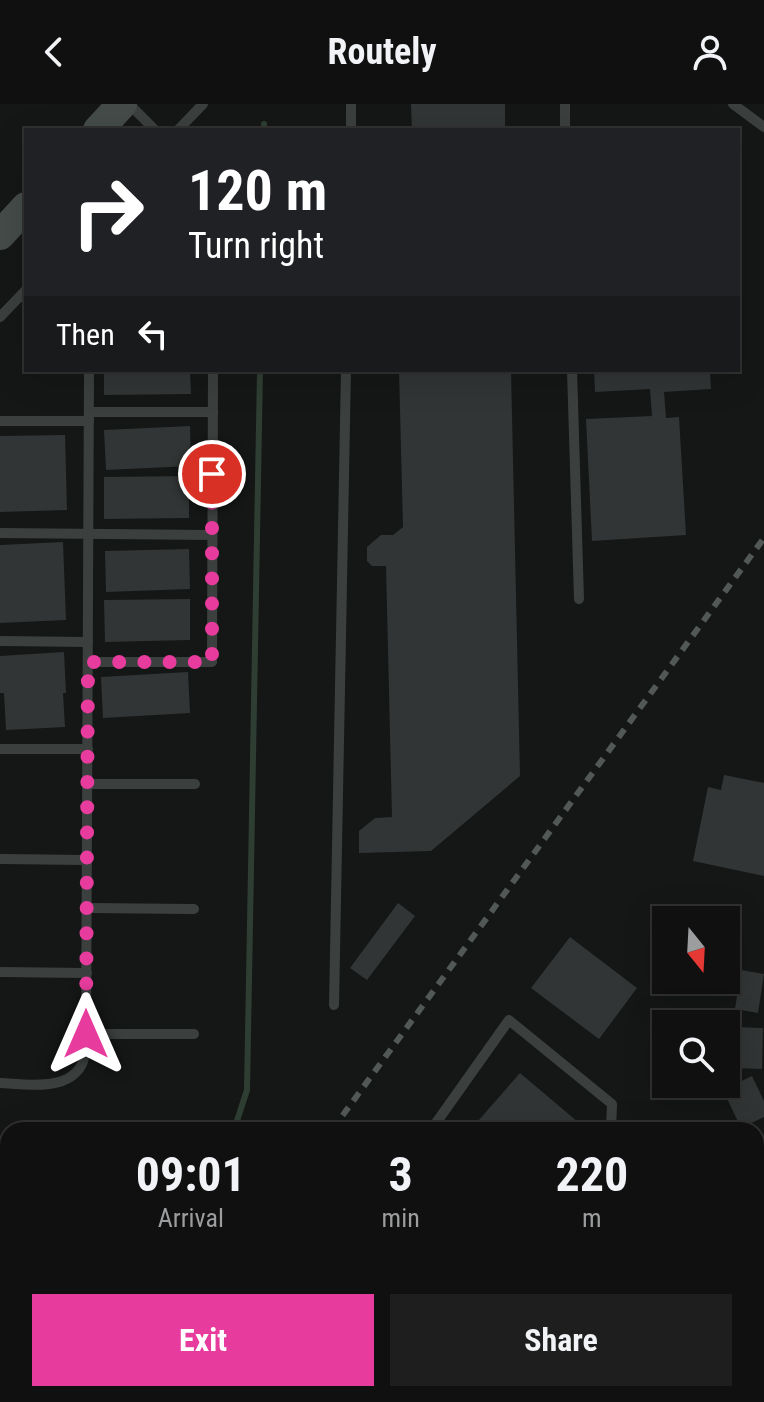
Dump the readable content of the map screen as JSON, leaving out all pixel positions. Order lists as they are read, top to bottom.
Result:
{
  "north": "bottom",
  "page": {
    "header": "Routely",
    "turn": ["120 m", "Turn right"],
    "then": "Then",
    "eta": [
      "09:01",
      "Arrival",
      "3",
      "min",
      "220",
      "m"
    ],
    "buttons": ["Exit", "Share"]
  }
}
